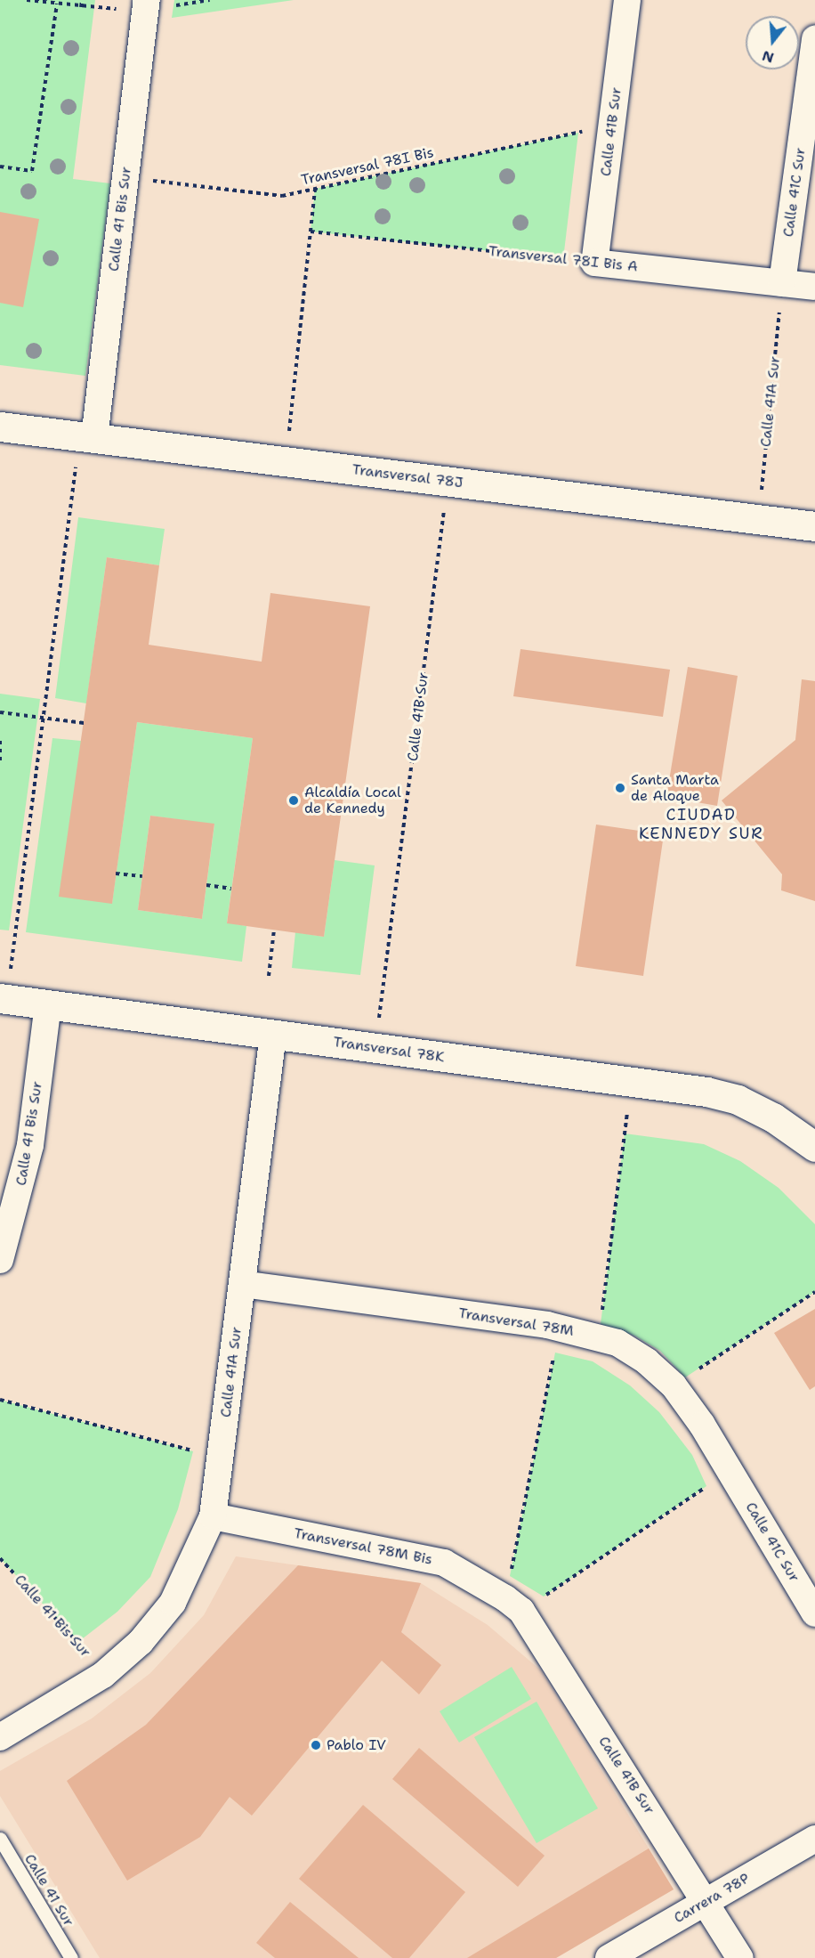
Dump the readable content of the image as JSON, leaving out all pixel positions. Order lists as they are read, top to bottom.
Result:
{
  "streets": {
    "street": [
      "Calle 41B Sur",
      "Calle 41C Sur",
      "Calle 41 Bis Sur",
      "Transversal 78I Bis A",
      "Calle 41A Sur",
      "Transversal 78J",
      "Transversal 78K",
      "Transversal 78M",
      "Transversal 78M Bis",
      "Carrera 78P"
    ],
    "lane": ["Calle 41 Sur"],
    "path": ["Transversal 78I Bis"]
  },
  "crossings": [
    ["Calle 41B Sur", "Transversal 78I Bis"],
    ["Calle 41B Sur", "Transversal 78I Bis A"],
    ["Calle 41B Sur", "Transversal 78J"],
    ["Calle 41B Sur", "Transversal 78K"],
    ["Calle 41B Sur", "Transversal 78M Bis"],
    ["Calle 41B Sur", "Carrera 78P"],
    ["Transversal 78I Bis", "Calle 41 Bis Sur"],
    ["Calle 41C Sur", "Transversal 78I Bis A"],
    ["Calle 41C Sur", "Calle 41A Sur"],
    ["Calle 41C Sur", "Transversal 78M"],
    ["Calle 41 Bis Sur", "Calle 41A Sur"],
    ["Calle 41 Bis Sur", "Transversal 78J"],
    ["Calle 41 Bis Sur", "Transversal 78K"],
    ["Transversal 78I Bis A", "Calle 41A Sur"],
    ["Calle 41A Sur", "Transversal 78J"],
    ["Calle 41A Sur", "Transversal 78K"],
    ["Calle 41A Sur", "Transversal 78M"],
    ["Calle 41A Sur", "Transversal 78M Bis"]
  ],
  "districts": ["CIUDAD KENNEDY SUR"],
  "places": ["Santa Marta de Aloque", "Alcaldía Local de Kennedy", "Pablo IV"],
  "north": "bottom"
}
